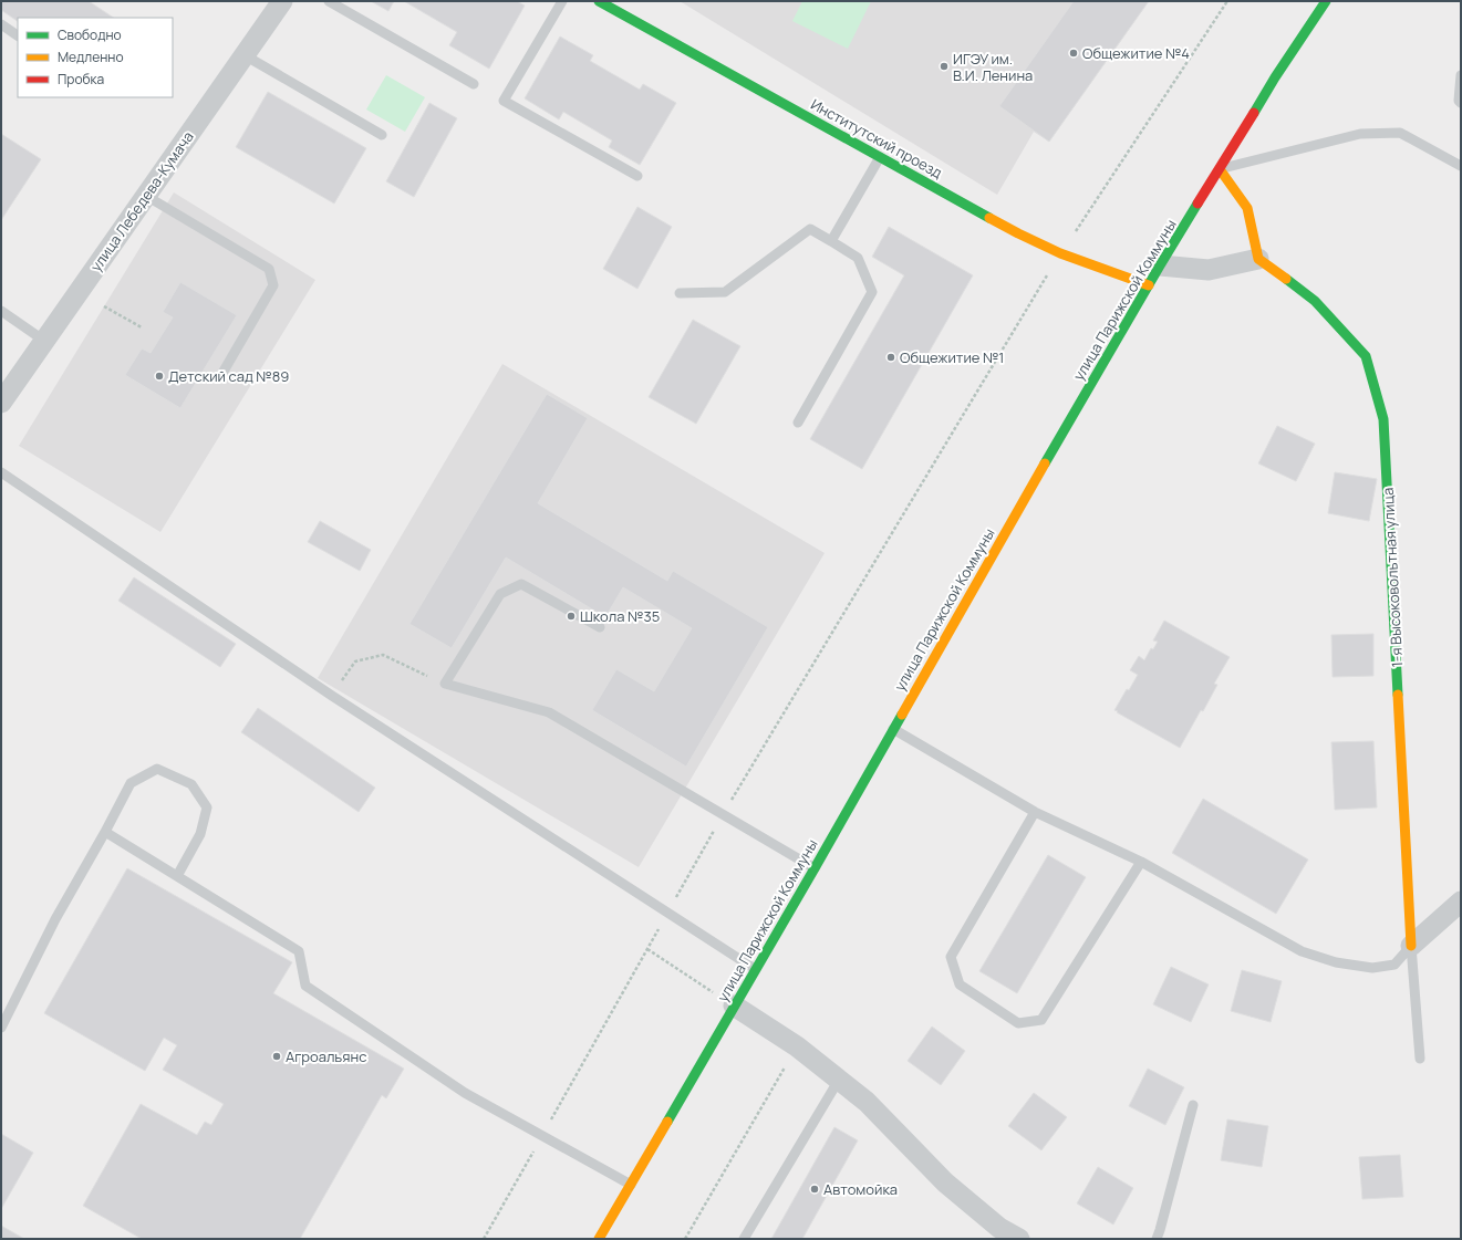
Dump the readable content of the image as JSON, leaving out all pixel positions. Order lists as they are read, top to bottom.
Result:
{
  "streets": {
    "street": [
      "Институтский проезд",
      "улица Лебедева-Кумача",
      "улица Парижской Коммуны",
      "1-я Высоковольтная улица"
    ]
  },
  "crossings": [
    ["Институтский проезд", "улица Парижской Коммуны"]
  ],
  "places": [
    "Общежитие №4",
    "ИГЭУ им. В.И. Ленина",
    "Общежитие №1",
    "Детский сад №89",
    "Школа №35",
    "Агроальянс",
    "Автомойка"
  ],
  "legend": ["Свободно", "Медленно", "Пробка"]
}
